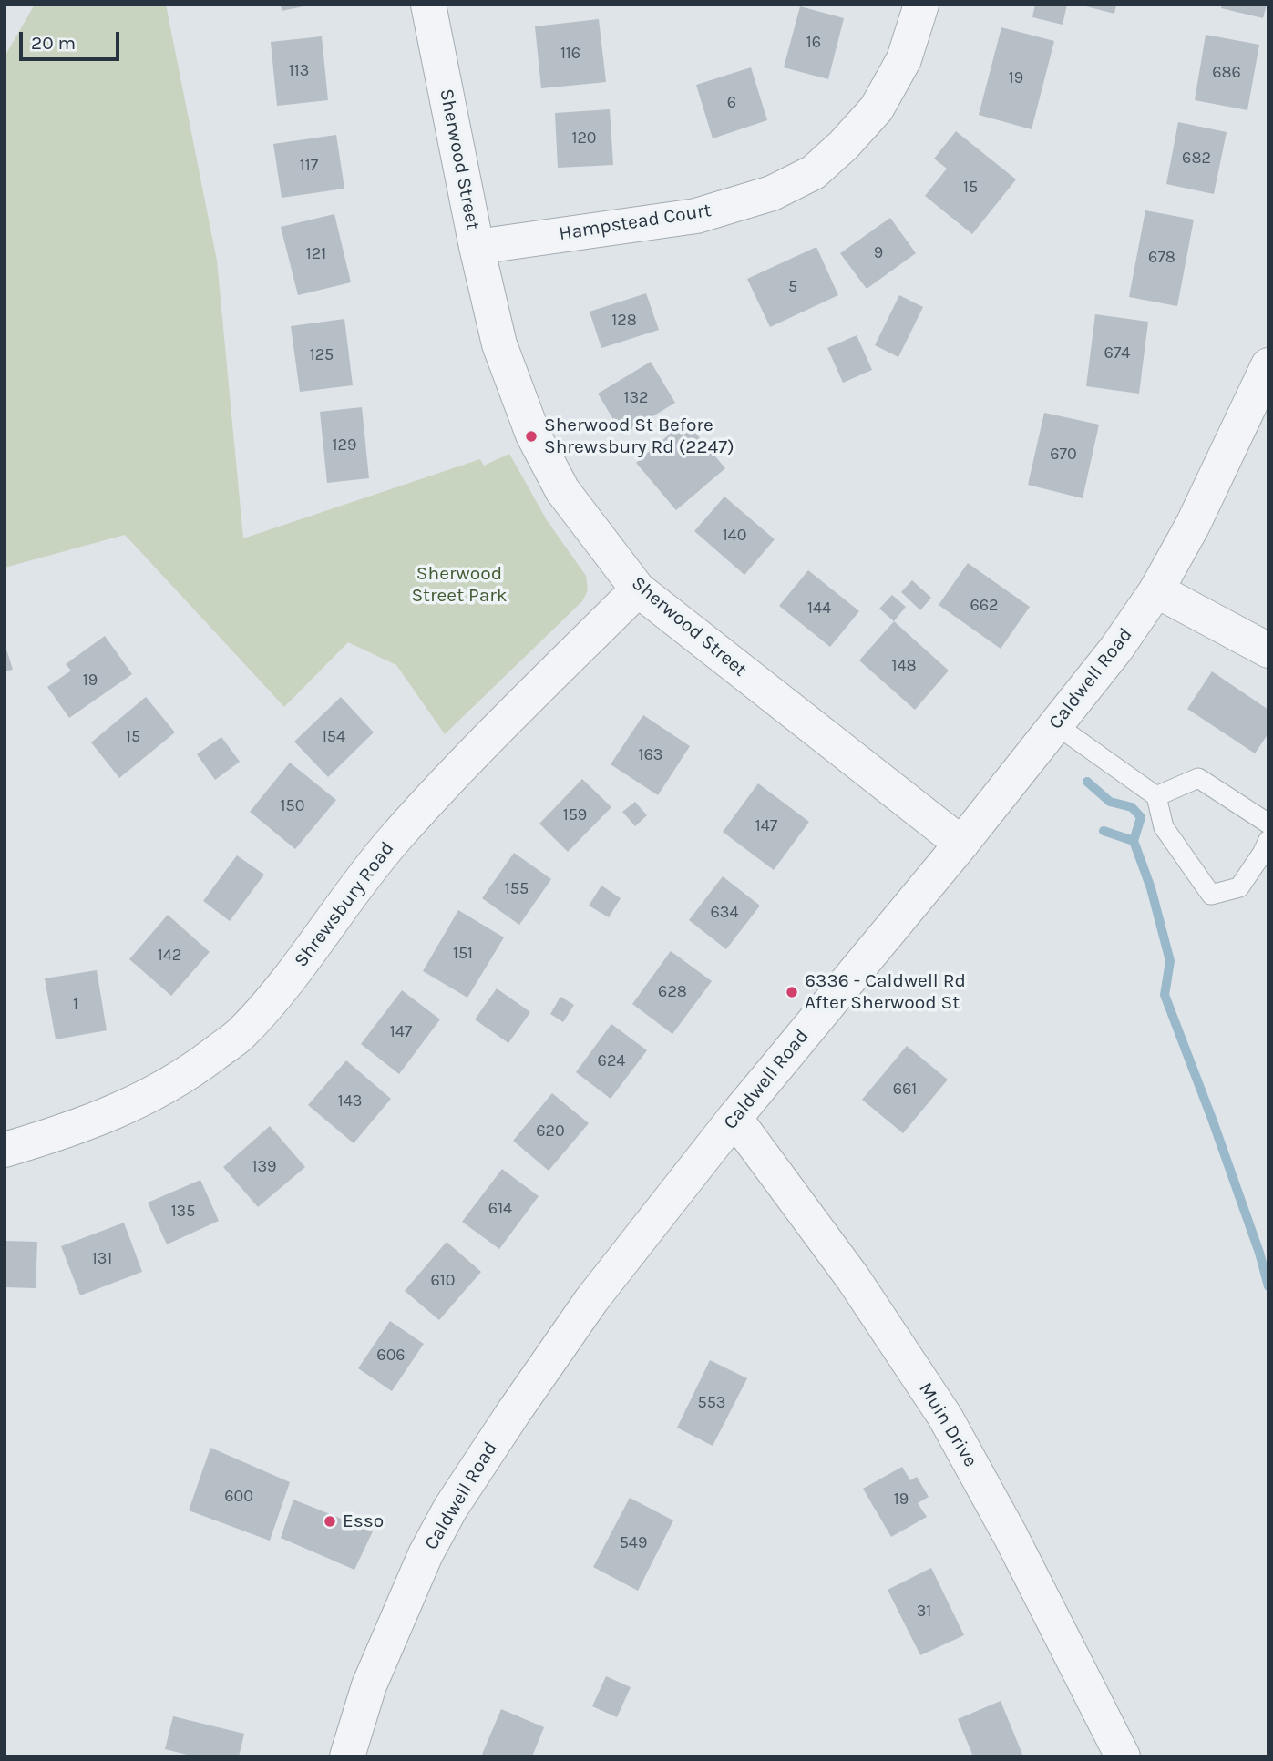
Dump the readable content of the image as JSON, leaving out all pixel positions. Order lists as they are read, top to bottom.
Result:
{
  "streets": {
    "street": [
      "Sherwood Street",
      "Hampstead Court",
      "Caldwell Road",
      "Shrewsbury Road",
      "Muin Drive"
    ]
  },
  "crossings": [
    ["Sherwood Street", "Hampstead Court"],
    ["Sherwood Street", "Caldwell Road"],
    ["Sherwood Street", "Shrewsbury Road"],
    ["Caldwell Road", "Muin Drive"]
  ],
  "parks": ["Sherwood Street Park"],
  "places": ["Sherwood St Before Shrewsbury Rd (2247)", "6336 - Caldwell Rd After Sherwood St", "Esso"],
  "house_numbers": [
    "16",
    "116",
    "113",
    "686",
    "19",
    "6",
    "120",
    "682",
    "117",
    "15",
    "9",
    "121",
    "678",
    "5",
    "128",
    "674",
    "125",
    "132",
    "129",
    "670",
    "140",
    "662",
    "144",
    "148",
    "19",
    "15",
    "154",
    "163",
    "150",
    "159",
    "147",
    "155",
    "634",
    "151",
    "142",
    "628",
    "1",
    "147",
    "624",
    "661",
    "143",
    "620",
    "139",
    "614",
    "135",
    "131",
    "610",
    "606",
    "553",
    "600",
    "19",
    "549",
    "31"
  ],
  "scale_bar": "20 m"
}
